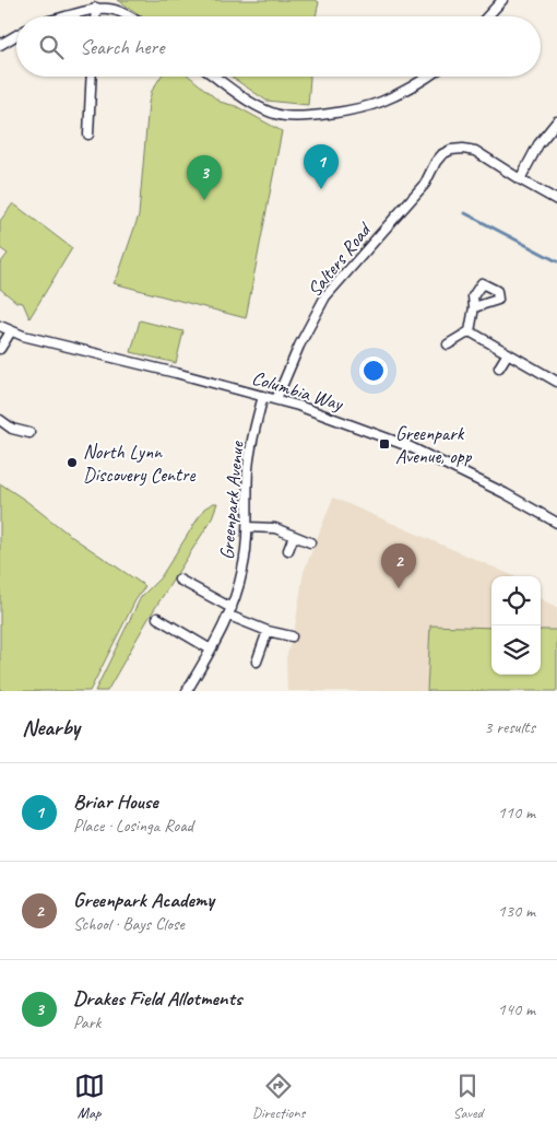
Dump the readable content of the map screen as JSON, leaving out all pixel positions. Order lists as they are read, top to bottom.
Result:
{
  "streets": {
    "street": ["Salters Road", "Columbia Way", "Greenpark Avenue"]
  },
  "crossings": [
    ["Salters Road", "Columbia Way"],
    ["Columbia Way", "Greenpark Avenue"]
  ],
  "places": {
    "transit": ["Greenpark Avenue, opp"],
    "other": ["North Lynn Discovery Centre"]
  },
  "page": {
    "search": "Search here",
    "pins": ["1", "3", "2"],
    "heading": ["Nearby", "3 results"],
    "list": [
      {
        "mark": "1",
        "name": "Briar House",
        "note": "Place · Losinga Road",
        "value": "110 m"
      },
      {
        "mark": "2",
        "name": "Greenpark Academy",
        "note": "School · Bays Close",
        "value": "130 m"
      },
      {
        "mark": "3",
        "name": "Drakes Field Allotments",
        "note": "Park",
        "value": "140 m"
      }
    ],
    "nav": ["Map", "Directions", "Saved"]
  }
}
